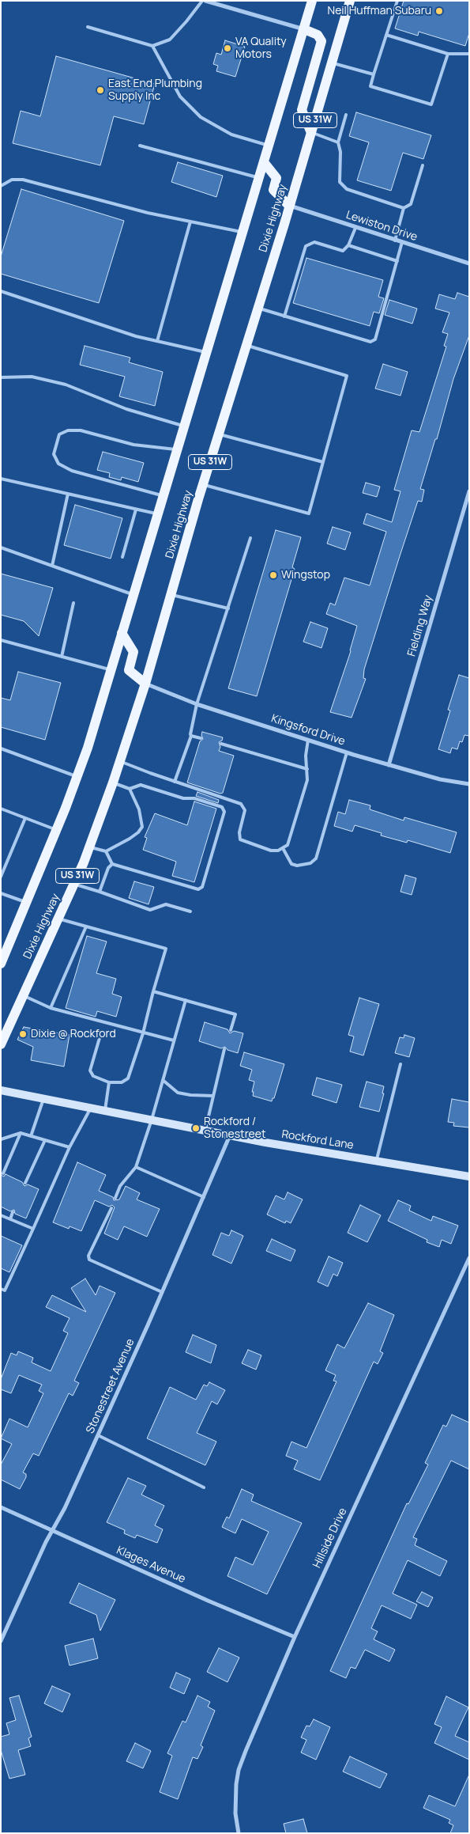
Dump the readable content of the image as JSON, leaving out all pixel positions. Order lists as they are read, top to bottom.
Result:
{
  "streets": {
    "main road": ["US 31W", "Dixie Highway", "Rockford Lane"],
    "street": [
      "Lewiston Drive",
      "Fielding Way",
      "Kingsford Drive",
      "Stonestreet Avenue",
      "Hillside Drive",
      "Klages Avenue"
    ]
  },
  "crossings": [
    ["Dixie Highway", "Lewiston Drive"],
    ["Dixie Highway", "Kingsford Drive"],
    ["Fielding Way", "Kingsford Drive"],
    ["Rockford Lane", "Stonestreet Avenue"],
    ["Stonestreet Avenue", "Klages Avenue"],
    ["Hillside Drive", "Klages Avenue"]
  ],
  "places": [
    "Neil Huffman Subaru",
    "VA Quality Motors",
    "East End Plumbing Supply Inc",
    "Wingstop",
    "Dixie @ Rockford",
    "Rockford / Stonestreet"
  ]
}
